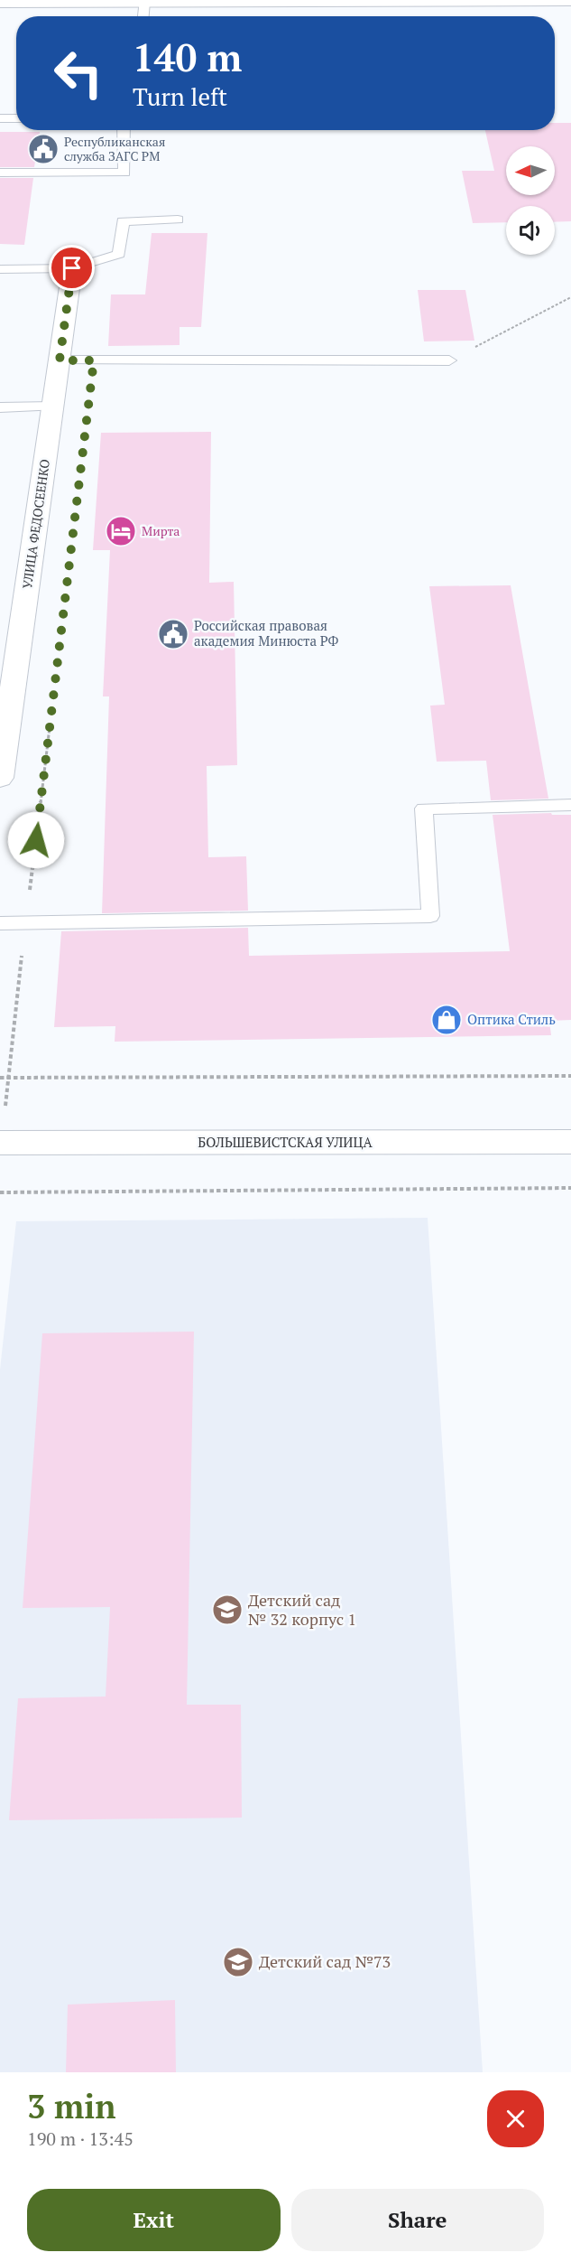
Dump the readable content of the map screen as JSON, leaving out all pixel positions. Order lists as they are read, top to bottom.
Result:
{
  "streets": {
    "street": ["УЛИЦА ФЕДОСЕЕНКО", "БОЛЬШЕВИСТСКАЯ УЛИЦА"]
  },
  "places": {
    "public building": ["Республиканская служба ЗАГС РМ", "Российская правовая академия Минюста РФ"],
    "hotel": ["Мирта"],
    "shop": ["Оптика Стиль"],
    "school or university": ["Детский сад № 32 корпус 1", "Детский сад №73"]
  },
  "north": "left",
  "page": {
    "turn": ["140 m", "Turn left"],
    "heading": ["3 min", "190 m · 13:45"],
    "buttons": ["Exit", "Share"]
  }
}
